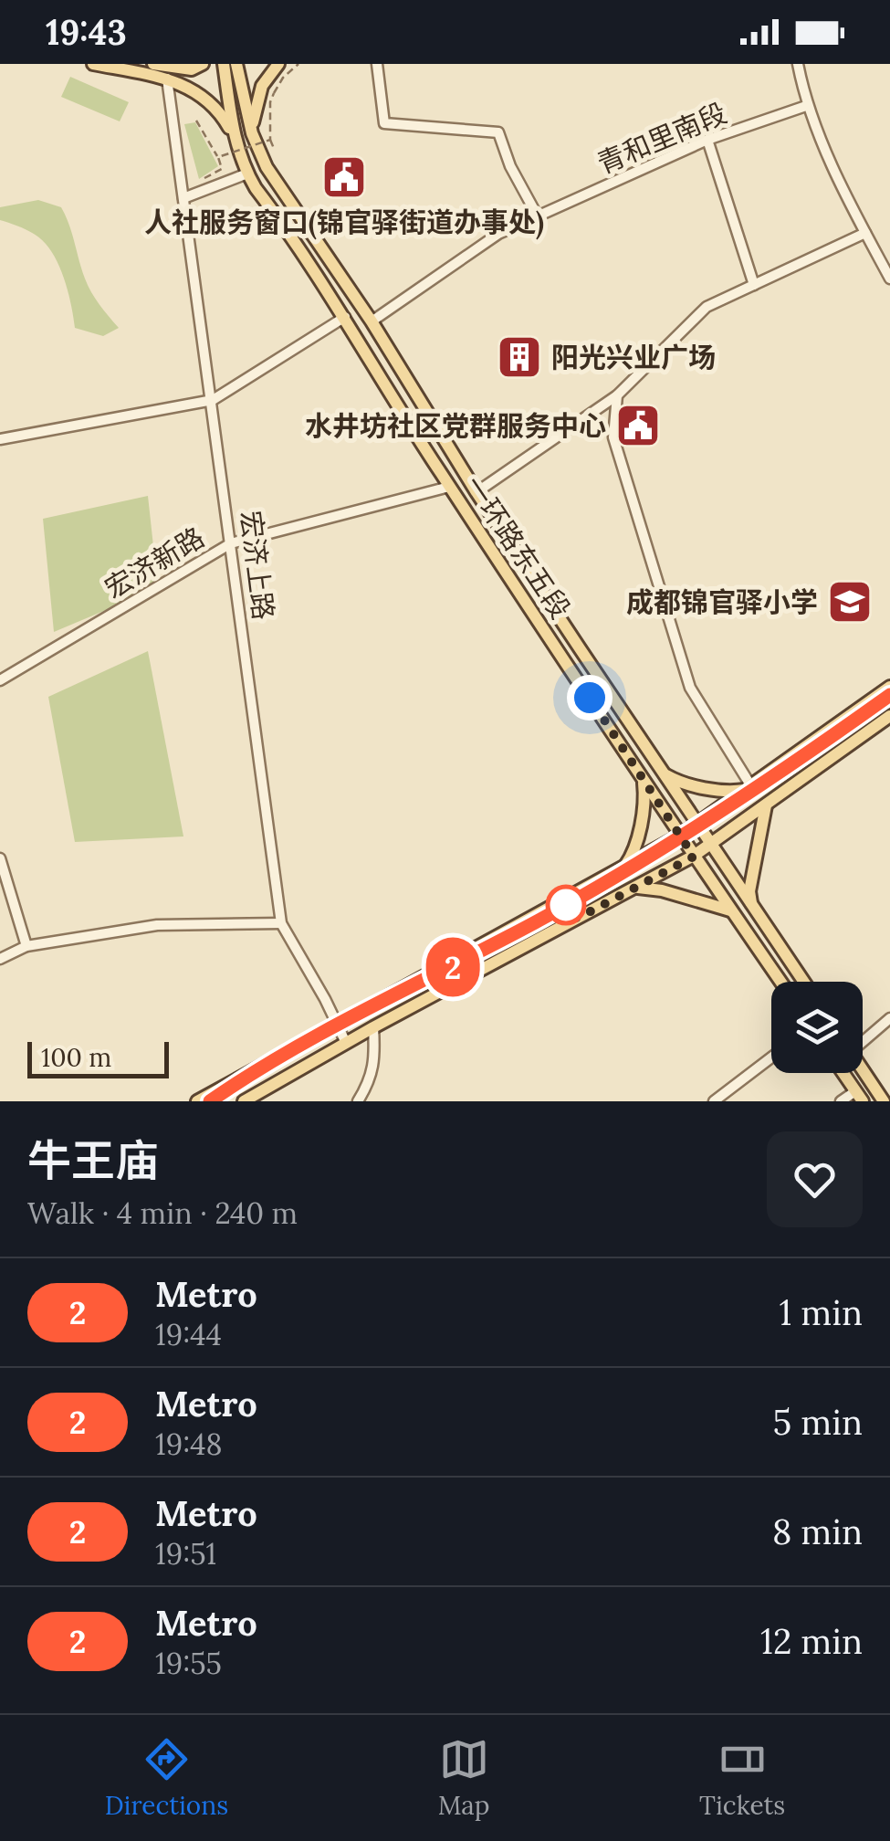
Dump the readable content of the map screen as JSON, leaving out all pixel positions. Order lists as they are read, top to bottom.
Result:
{
  "streets": {
    "main road": ["一环路东五段"],
    "street": ["青和里南段", "宏济新路", "宏济上路"]
  },
  "crossings": [
    ["青和里南段", "一环路东五段"],
    ["一环路东五段", "宏济新路"],
    ["宏济新路", "宏济上路"]
  ],
  "places": {
    "public building": ["人社服务窗口(锦官驿街道办事处)", "水井坊社区党群服务中心"],
    "building": ["阳光兴业广场"],
    "school or university": ["成都锦官驿小学"]
  },
  "lines": ["metro line 2"],
  "scale_bar": "100 m",
  "page": {
    "status": "19:43",
    "on_map": "2",
    "scale": "100 m",
    "heading": ["牛王庙", "Walk · 4 min · 240 m"],
    "list": [
      {
        "mark": "2",
        "name": "Metro",
        "note": "19:44",
        "value": "1 min"
      },
      {
        "mark": "2",
        "name": "Metro",
        "note": "19:48",
        "value": "5 min"
      },
      {
        "mark": "2",
        "name": "Metro",
        "note": "19:51",
        "value": "8 min"
      },
      {
        "mark": "2",
        "name": "Metro",
        "note": "19:55",
        "value": "12 min"
      }
    ],
    "tabs": ["Directions", "Map", "Tickets"]
  }
}
